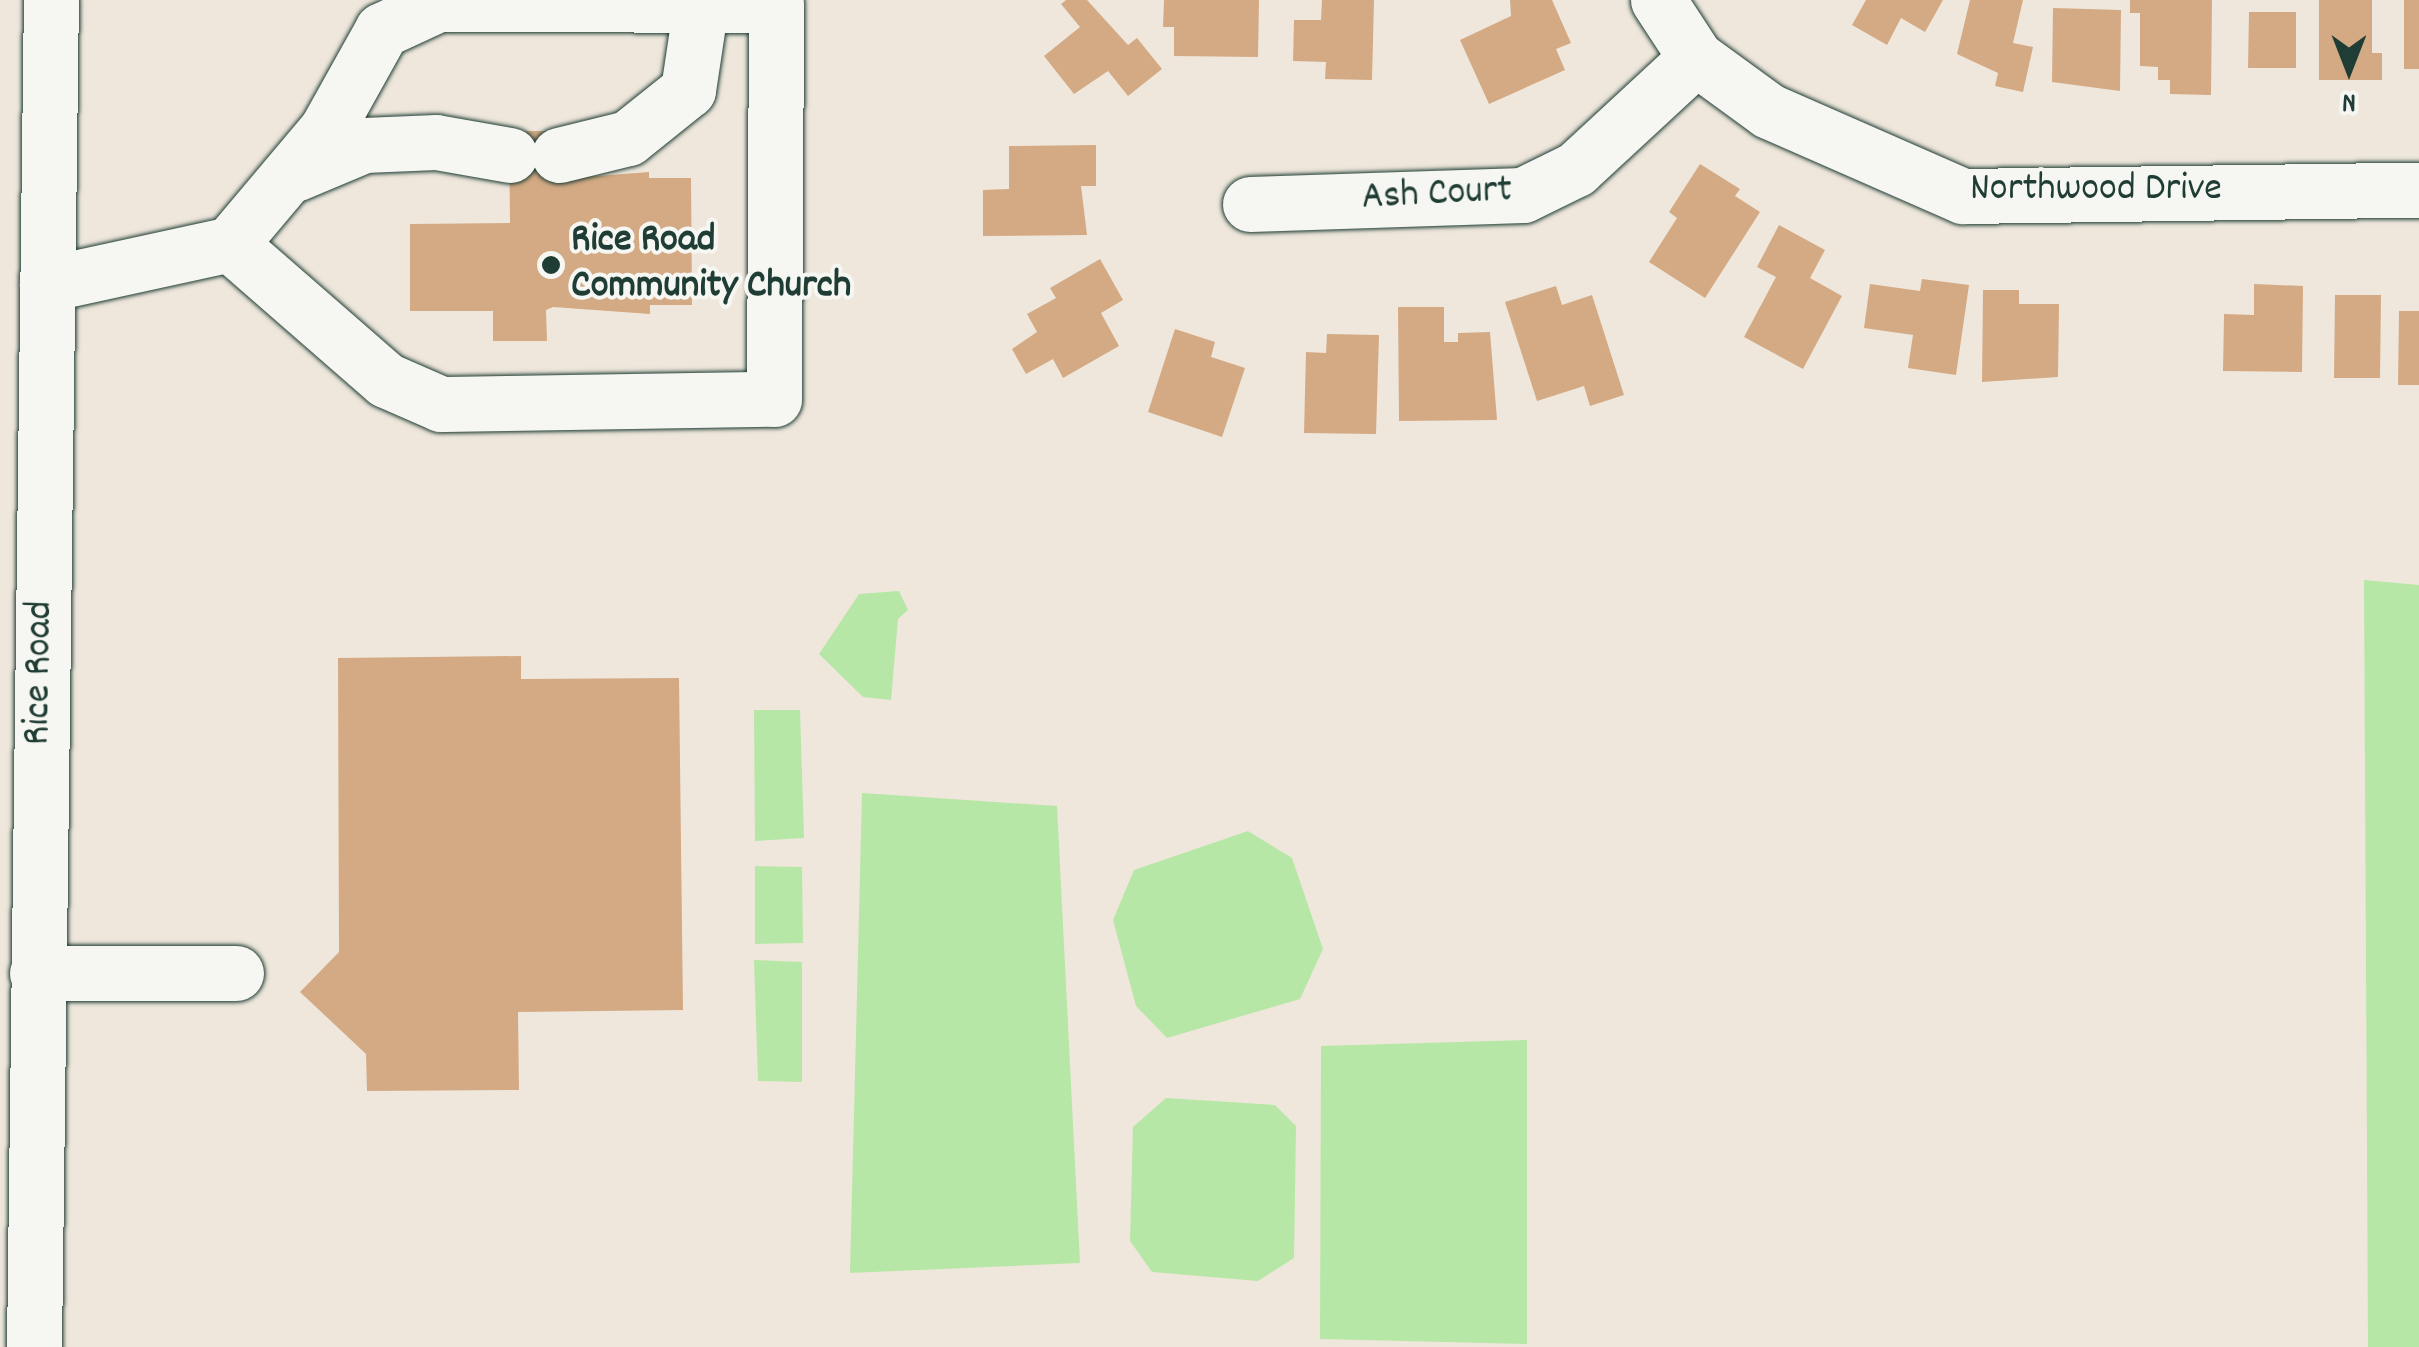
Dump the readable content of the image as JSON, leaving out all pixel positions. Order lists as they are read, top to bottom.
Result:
{
  "streets": {
    "street": ["Northwood Drive", "Ash Court", "Rice Road"]
  },
  "crossings": [
    ["Northwood Drive", "Ash Court"]
  ],
  "places": ["Rice Road Community Church"],
  "north": "bottom"
}
